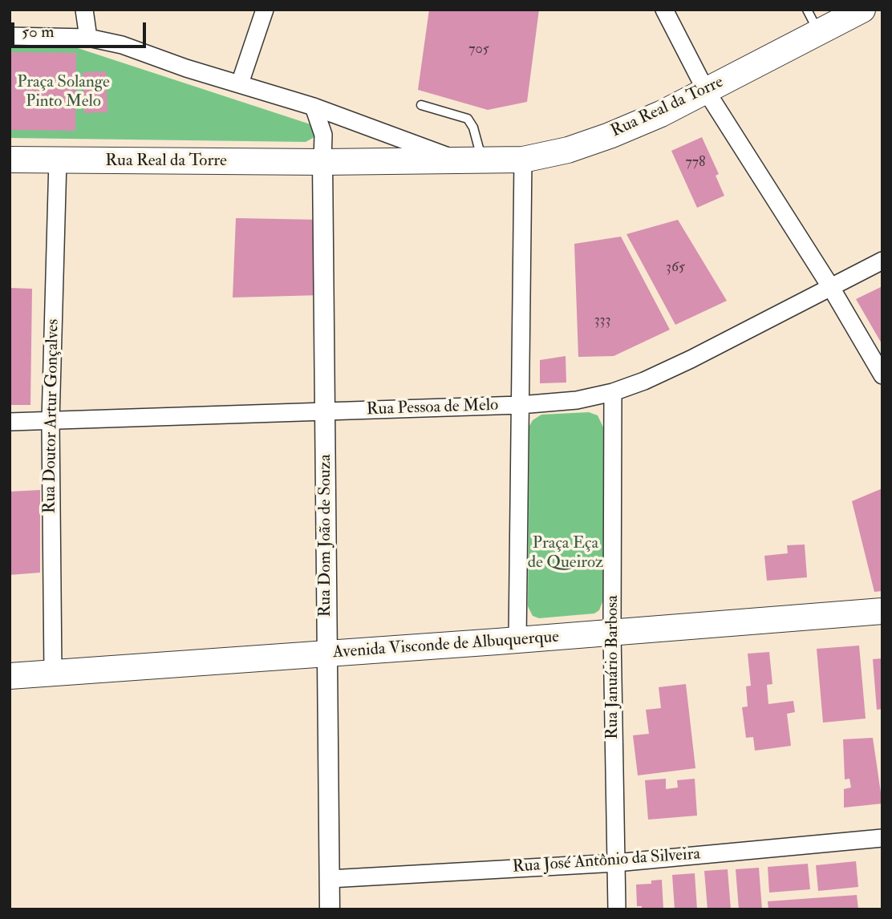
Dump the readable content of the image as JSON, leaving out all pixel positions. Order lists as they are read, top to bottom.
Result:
{
  "streets": {
    "main road": ["Rua Real da Torre", "Avenida Visconde de Albuquerque"],
    "street": [
      "Rua Pessoa de Melo",
      "Rua Doutor Artur Gonçalves",
      "Rua Dom João de Souza",
      "Rua Januário Barbosa",
      "Rua José Antônio da Silveira"
    ]
  },
  "crossings": [
    ["Rua Real da Torre", "Rua Doutor Artur Gonçalves"],
    ["Rua Real da Torre", "Rua Dom João de Souza"],
    ["Rua Pessoa de Melo", "Rua Doutor Artur Gonçalves"],
    ["Rua Pessoa de Melo", "Rua Dom João de Souza"],
    ["Rua Pessoa de Melo", "Rua Januário Barbosa"],
    ["Rua Doutor Artur Gonçalves", "Avenida Visconde de Albuquerque"],
    ["Rua Dom João de Souza", "Avenida Visconde de Albuquerque"],
    ["Rua Dom João de Souza", "Rua José Antônio da Silveira"],
    ["Avenida Visconde de Albuquerque", "Rua Januário Barbosa"],
    ["Rua Januário Barbosa", "Rua José Antônio da Silveira"]
  ],
  "parks": ["Praça Solange Pinto Melo", "Praça Eça de Queiroz"],
  "house_numbers": [
    "705",
    "778",
    "365",
    "333"
  ],
  "scale_bar": "50 m"
}
